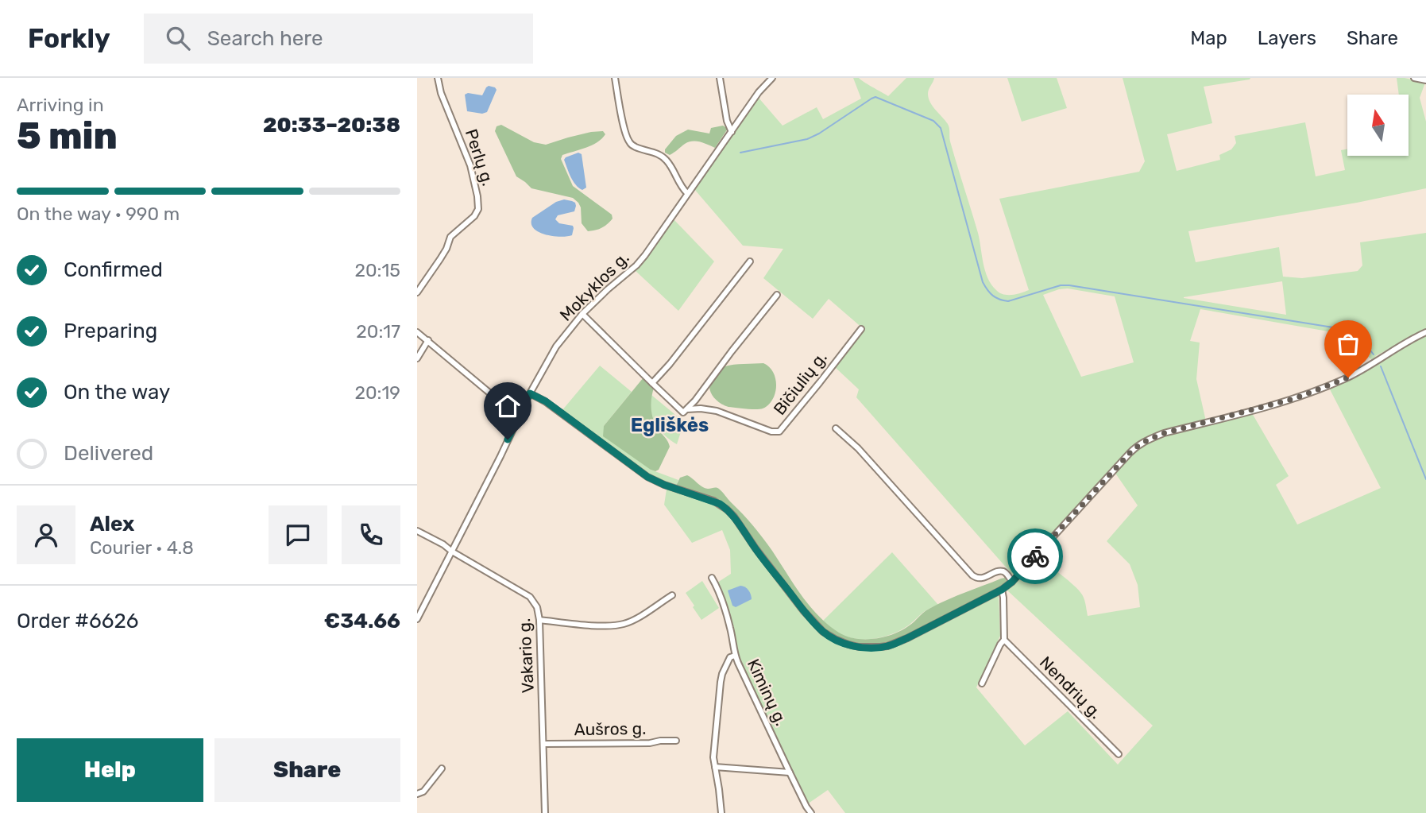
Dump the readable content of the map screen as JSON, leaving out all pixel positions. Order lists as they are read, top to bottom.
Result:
{
  "streets": {
    "street": [
      "Perlų g.",
      "Mokyklos g.",
      "Bičiulių g.",
      "Vakario g.",
      "Nendrių g.",
      "Kiminų g.",
      "Aušros g."
    ]
  },
  "crossings": [
    ["Mokyklos g.", "Vakario g."],
    ["Vakario g.", "Aušros g."]
  ],
  "districts": ["Egliškės"],
  "north": "top",
  "page": {
    "header": "Forkly",
    "search": "Search here",
    "nav": ["Map", "Layers", "Share"],
    "heading": ["5 min", "Arriving in", "20:33–20:38"],
    "panel": [
      "Alex",
      "Courier · 4.8",
      "Order #6626",
      "€34.66"
    ],
    "bar": "On the way · 990 m",
    "list": [
      ["Confirmed", "20:15"],
      ["Preparing", "20:17"],
      ["On the way", "20:19"],
      "Delivered"
    ],
    "buttons": ["Help", "Share"]
  }
}
